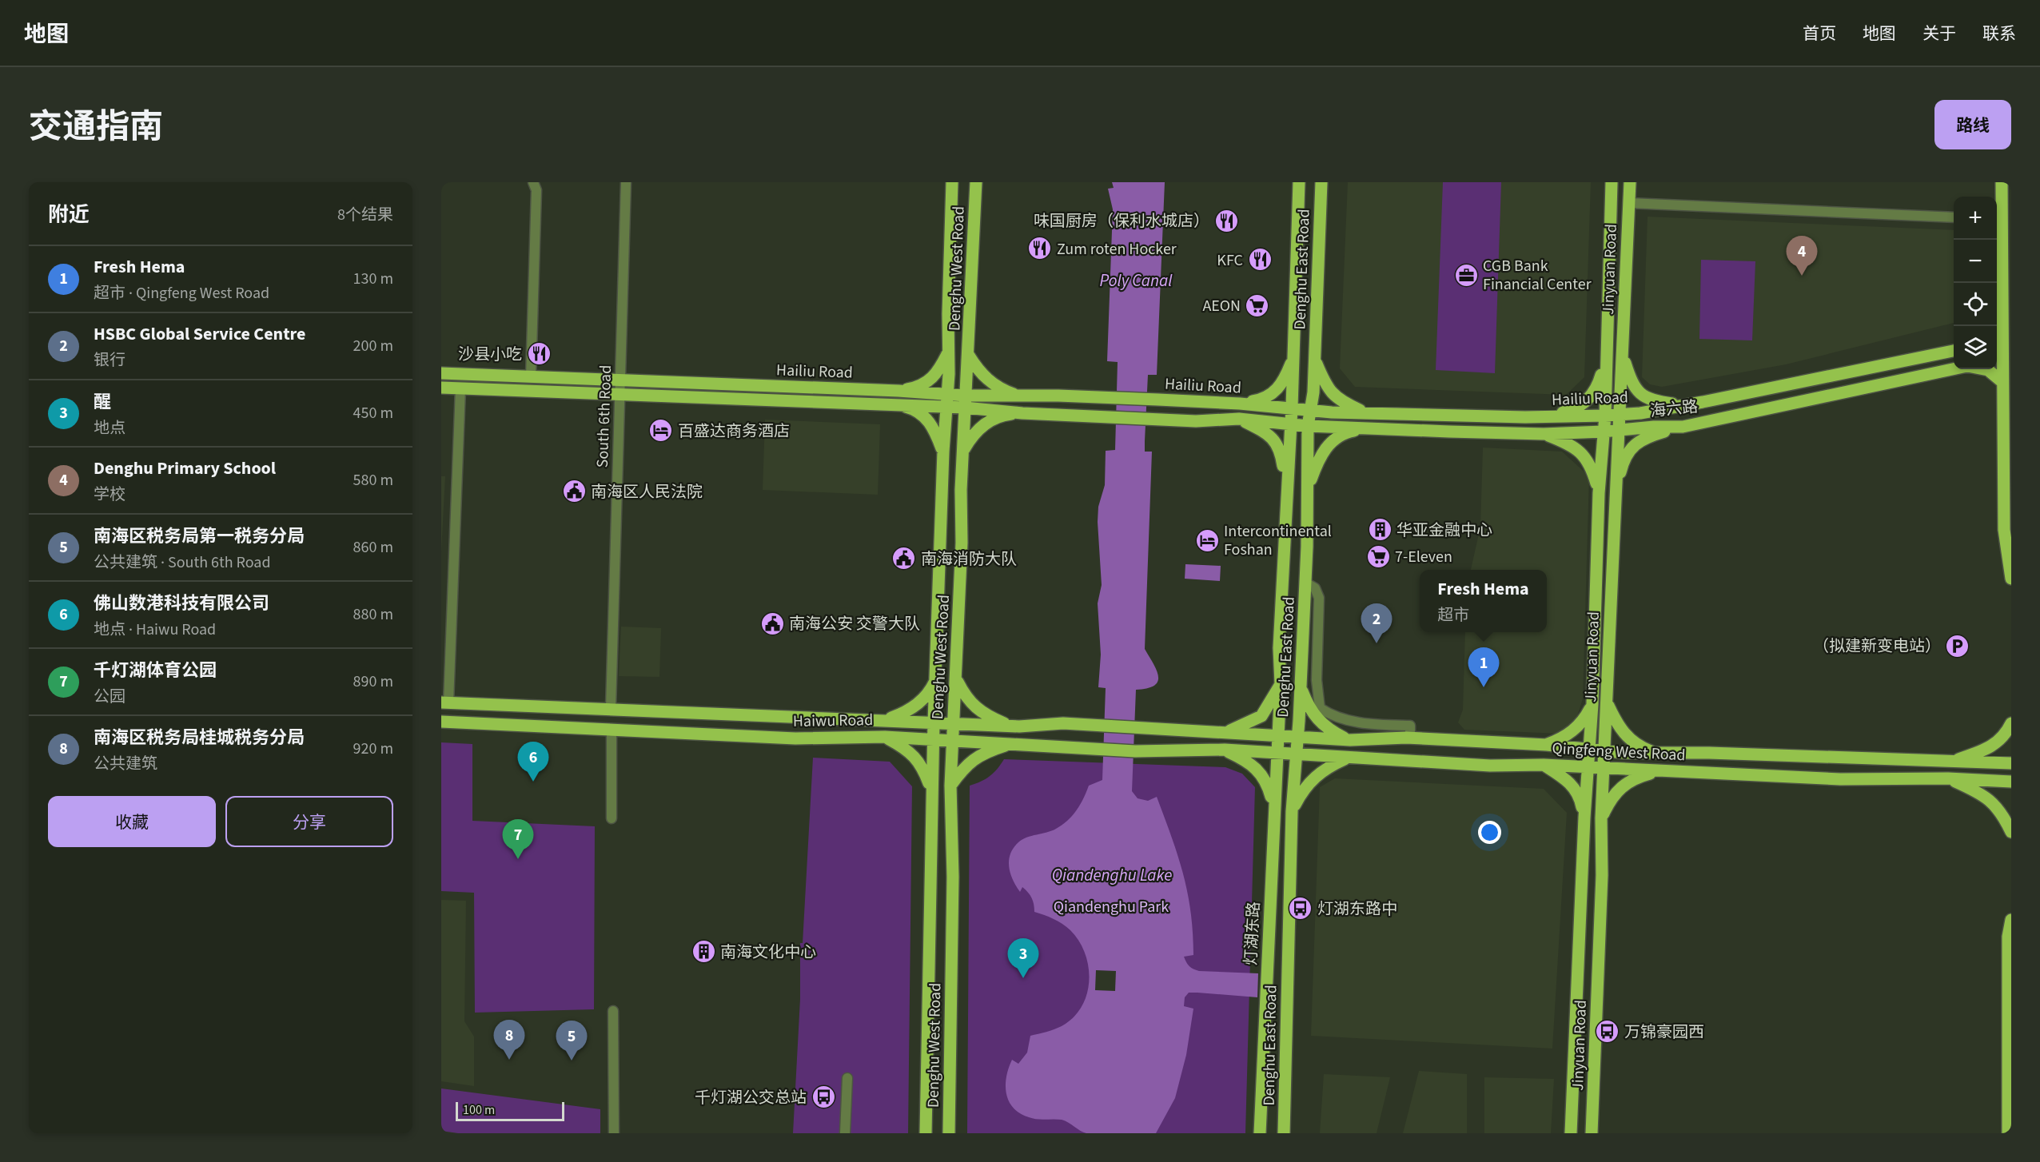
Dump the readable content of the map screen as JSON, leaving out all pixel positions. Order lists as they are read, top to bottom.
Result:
{
  "streets": {
    "main road": [
      "Denghu West Road",
      "Denghu East Road",
      "Jinyuan Road",
      "Hailiu Road",
      "海六路",
      "Haiwu Road",
      "Qingfeng West Road",
      "灯湖东路"
    ],
    "street": ["South 6th Road"]
  },
  "crossings": [
    ["Denghu West Road", "Hailiu Road"],
    ["Denghu West Road", "Haiwu Road"],
    ["Denghu West Road", "Qingfeng West Road"],
    ["Denghu East Road", "Hailiu Road"],
    ["Denghu East Road", "海六路"],
    ["Denghu East Road", "Qingfeng West Road"],
    ["Denghu East Road", "灯湖东路"],
    ["Jinyuan Road", "Hailiu Road"],
    ["Jinyuan Road", "海六路"],
    ["Jinyuan Road", "Qingfeng West Road"],
    ["Hailiu Road", "海六路"],
    ["Hailiu Road", "South 6th Road"],
    ["South 6th Road", "Qingfeng West Road"],
    ["Haiwu Road", "Qingfeng West Road"],
    ["Qingfeng West Road", "灯湖东路"]
  ],
  "water": ["Poly Canal", "Qiandenghu Lake"],
  "parks": ["Qiandenghu Park"],
  "places": {
    "restaurant": [
      "味国厨房（保利水城店）",
      "Zum roten Hocker",
      "KFC",
      "沙县小吃"
    ],
    "office": ["CGB Bank Financial Center"],
    "supermarket": ["AEON", "7-Eleven"],
    "hotel": ["百盛达商务酒店", "Intercontinental Foshan"],
    "public building": ["南海区人民法院", "南海消防大队", "南海公安 交警大队"],
    "building": ["华亚金融中心", "南海文化中心"],
    "parking": ["（拟建新变电站）"],
    "bus stop": ["灯湖东路中", "万锦豪园西", "千灯湖公交总站"]
  },
  "scale_bar": "100 m",
  "page": {
    "header": "地图",
    "nav": [
      "首页",
      "地图",
      "关于",
      "联系"
    ],
    "title": "交通指南",
    "buttons": [
      "路线",
      ["收藏", "分享"]
    ],
    "heading": ["附近", "8个结果"],
    "map_buttons": ["+", "−"],
    "pins": [
      "4",
      "2",
      "1",
      "6",
      "7",
      "3",
      "8",
      "5"
    ],
    "list": [
      {
        "mark": "1",
        "name": "Fresh Hema",
        "note": "超市 · Qingfeng West Road",
        "value": "130 m"
      },
      {
        "mark": "2",
        "name": "HSBC Global Service Centre",
        "note": "银行",
        "value": "200 m"
      },
      {
        "mark": "3",
        "name": "醒",
        "note": "地点",
        "value": "450 m"
      },
      {
        "mark": "4",
        "name": "Denghu Primary School",
        "note": "学校",
        "value": "580 m"
      },
      {
        "mark": "5",
        "name": "南海区税务局第一税务分局",
        "note": "公共建筑 · South 6th Road",
        "value": "860 m"
      },
      {
        "mark": "6",
        "name": "佛山数港科技有限公司",
        "note": "地点 · Haiwu Road",
        "value": "880 m"
      },
      {
        "mark": "7",
        "name": "千灯湖体育公园",
        "note": "公园",
        "value": "890 m"
      },
      {
        "mark": "8",
        "name": "南海区税务局桂城税务分局",
        "note": "公共建筑",
        "value": "920 m"
      }
    ],
    "popup": ["Fresh Hema", "超市"],
    "scale": "100 m"
  }
}
